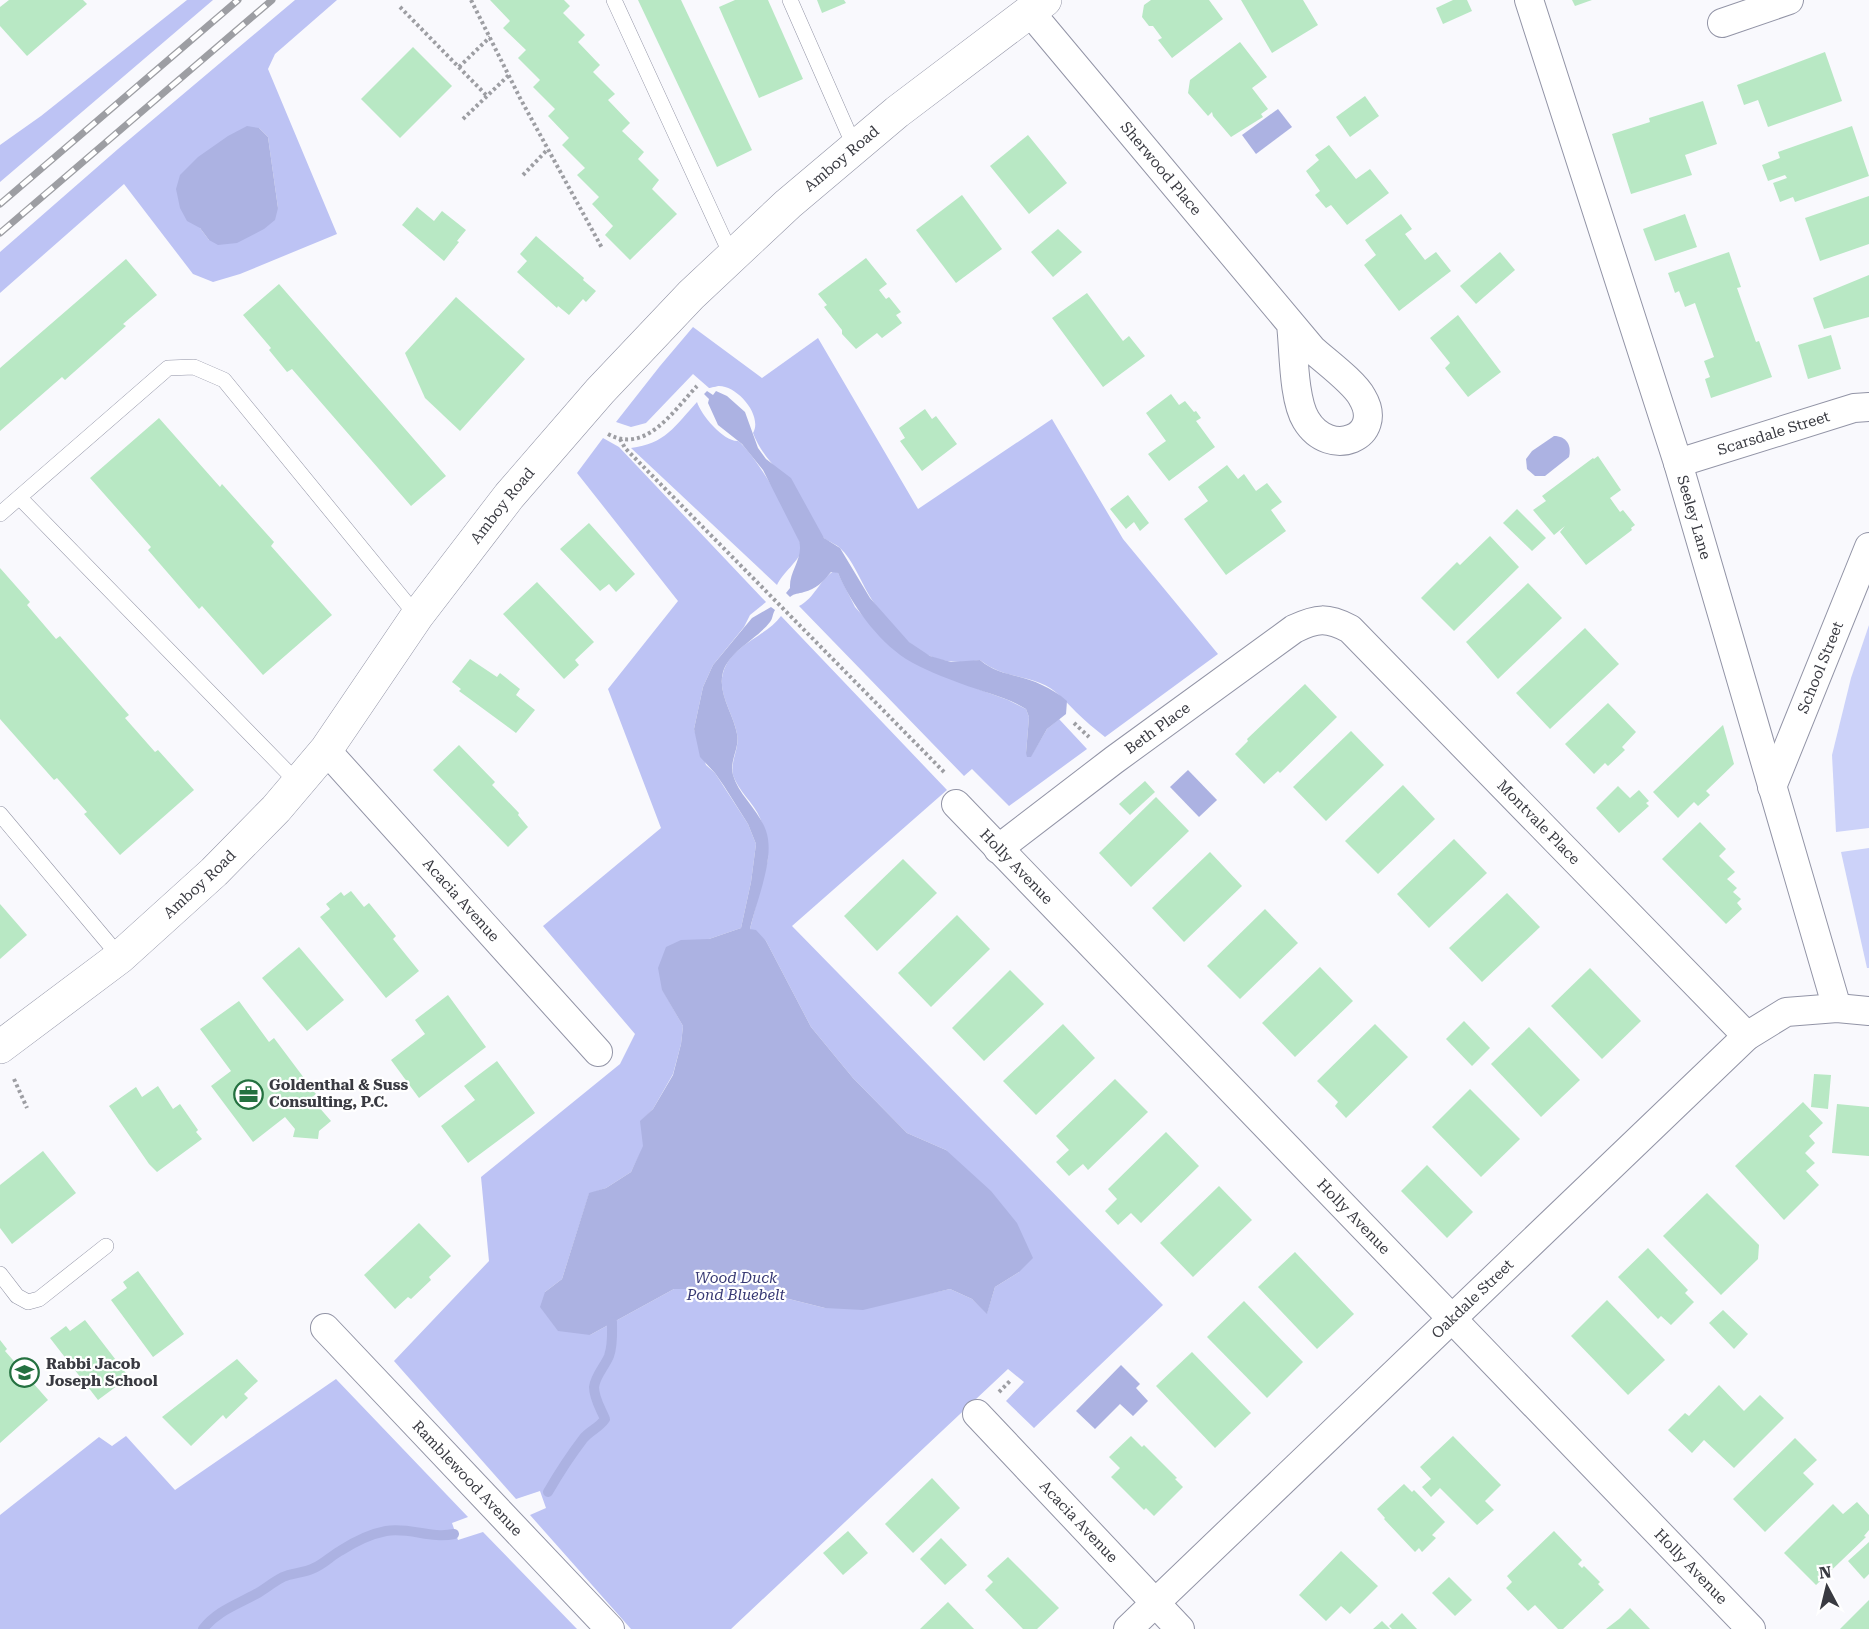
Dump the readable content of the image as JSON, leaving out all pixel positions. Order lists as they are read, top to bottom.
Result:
{
  "streets": {
    "main road": ["Amboy Road"],
    "street": [
      "Sherwood Place",
      "Scarsdale Street",
      "Seeley Lane",
      "School Street",
      "Beth Place",
      "Montvale Place",
      "Holly Avenue",
      "Acacia Avenue",
      "Oakdale Street",
      "Ramblewood Avenue"
    ]
  },
  "crossings": [
    ["Amboy Road", "Sherwood Place"],
    ["Amboy Road", "Acacia Avenue"],
    ["Scarsdale Street", "Seeley Lane"],
    ["Seeley Lane", "School Street"],
    ["Seeley Lane", "Oakdale Street"],
    ["Beth Place", "Montvale Place"],
    ["Beth Place", "Holly Avenue"],
    ["Montvale Place", "Oakdale Street"],
    ["Holly Avenue", "Oakdale Street"],
    ["Acacia Avenue", "Oakdale Street"]
  ],
  "parks": ["Wood Duck Pond Bluebelt"],
  "places": {
    "office": ["Goldenthal & Suss Consulting, P.C."],
    "school or university": ["Rabbi Jacob Joseph School"]
  },
  "north": "top"
}
